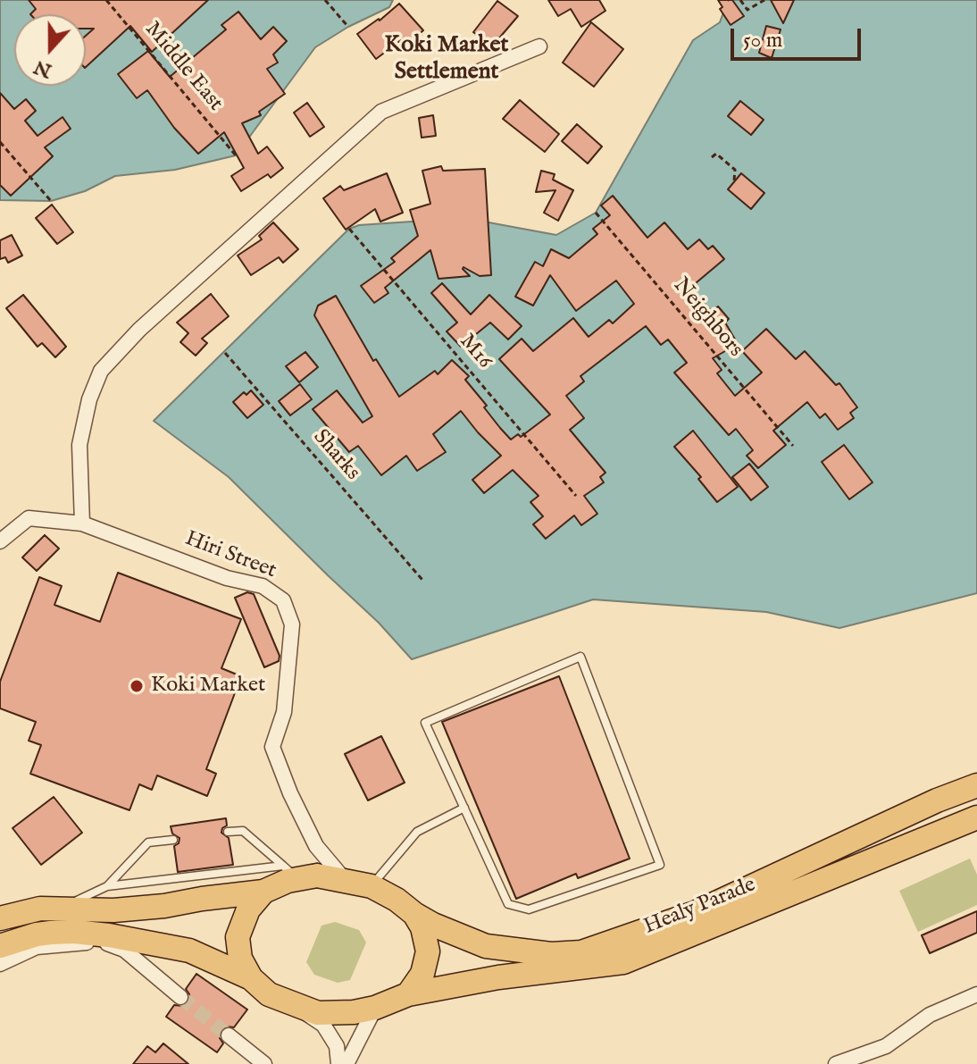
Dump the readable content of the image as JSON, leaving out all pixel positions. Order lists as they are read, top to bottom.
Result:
{
  "streets": {
    "highway": ["Healy Parade"],
    "street": ["Hiri Street"],
    "path": [
      "Middle East",
      "Neighbors",
      "M16",
      "Sharks"
    ]
  },
  "crossings": [
    ["Hiri Street", "Healy Parade"]
  ],
  "districts": ["Koki Market Settlement"],
  "places": ["Koki Market"],
  "scale_bar": "50 m",
  "north": "bottom"
}
